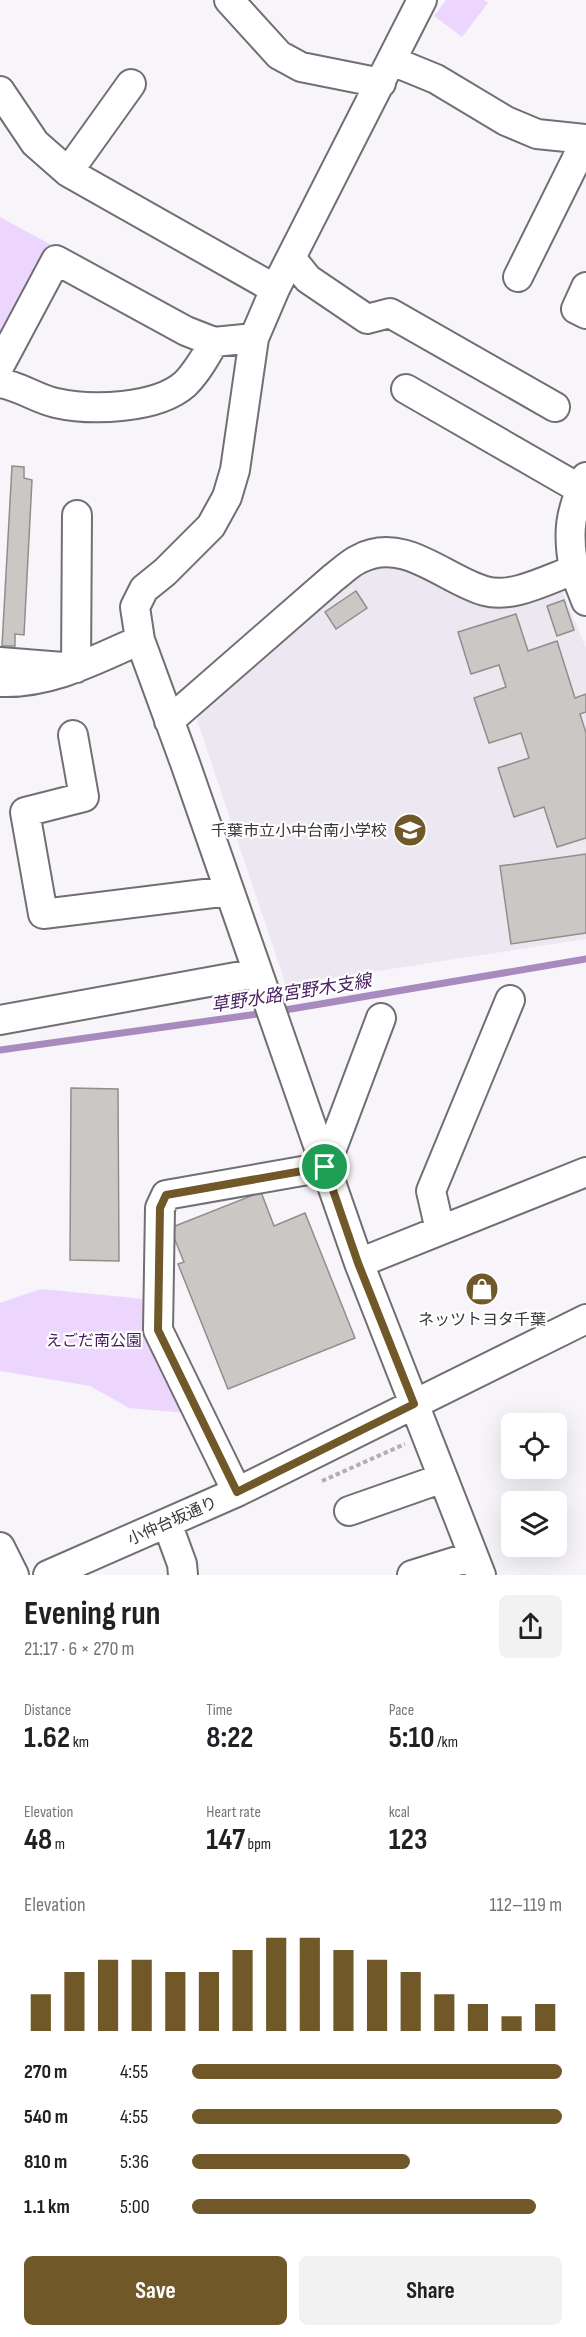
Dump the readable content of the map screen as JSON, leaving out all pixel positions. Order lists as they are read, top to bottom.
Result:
{
  "streets": {
    "street": ["小仲台坂通り"]
  },
  "water": ["草野水路宮野木支線"],
  "parks": ["えごだ南公園"],
  "places": {
    "school or university": ["千葉市立小中台南小学校"],
    "shop": ["ネッツトヨタ千葉"]
  },
  "page": {
    "heading": ["Evening run", "21:17 · 6 × 270 m"],
    "stats": [
      ["Distance", "1.62 km"],
      ["Time", "8:22"],
      ["Pace", "5:10 /km"],
      ["Elevation", "48 m"],
      ["Heart rate", "147 bpm"],
      ["kcal", "123"]
    ],
    "chart": ["Elevation", "112–119 m"],
    "list": [
      {
        "name": "270 m",
        "note": "4:55"
      },
      {
        "name": "540 m",
        "note": "4:55"
      },
      {
        "name": "810 m",
        "note": "5:36"
      },
      {
        "name": "1.1 km",
        "note": "5:00"
      }
    ],
    "buttons": ["Save", "Share"]
  }
}
